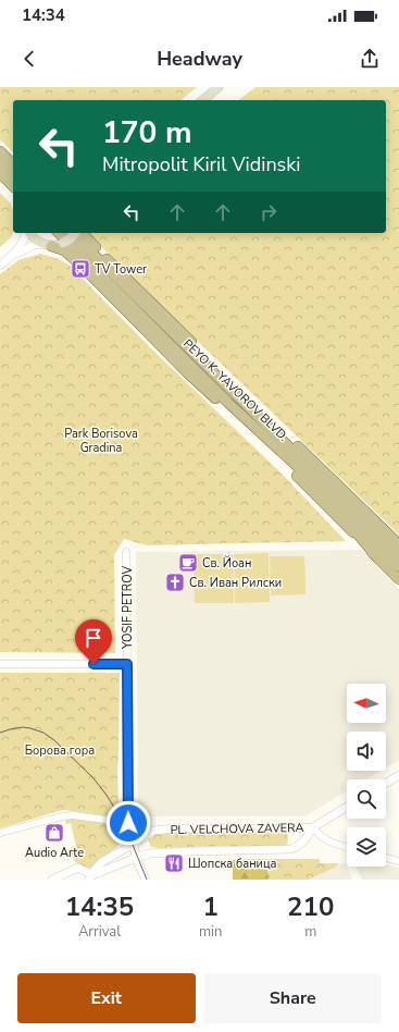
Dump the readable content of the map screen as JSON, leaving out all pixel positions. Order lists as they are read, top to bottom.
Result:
{
  "streets": {
    "main road": ["PEYO K. YAVOROV BLVD."],
    "street": ["YOSIF PETROV", "PL. VELCHOVA ZAVERA"]
  },
  "crossings": [
    ["YOSIF PETROV", "PL. VELCHOVA ZAVERA"]
  ],
  "parks": ["Park Borisova Gradina", "Борова гора"],
  "places": {
    "bus stop": ["TV Tower"],
    "cafe": ["Св. Йоан"],
    "church": ["Св. Иван Рилски"],
    "shop": ["Audio Arte"],
    "restaurant": ["Шопска баница"]
  },
  "north": "left",
  "page": {
    "status": "14:34",
    "header": "Headway",
    "turn": ["170 m", "Mitropolit Kiril Vidinski"],
    "eta": [
      "14:35",
      "Arrival",
      "1",
      "min",
      "210",
      "m"
    ],
    "buttons": ["Exit", "Share"]
  }
}
